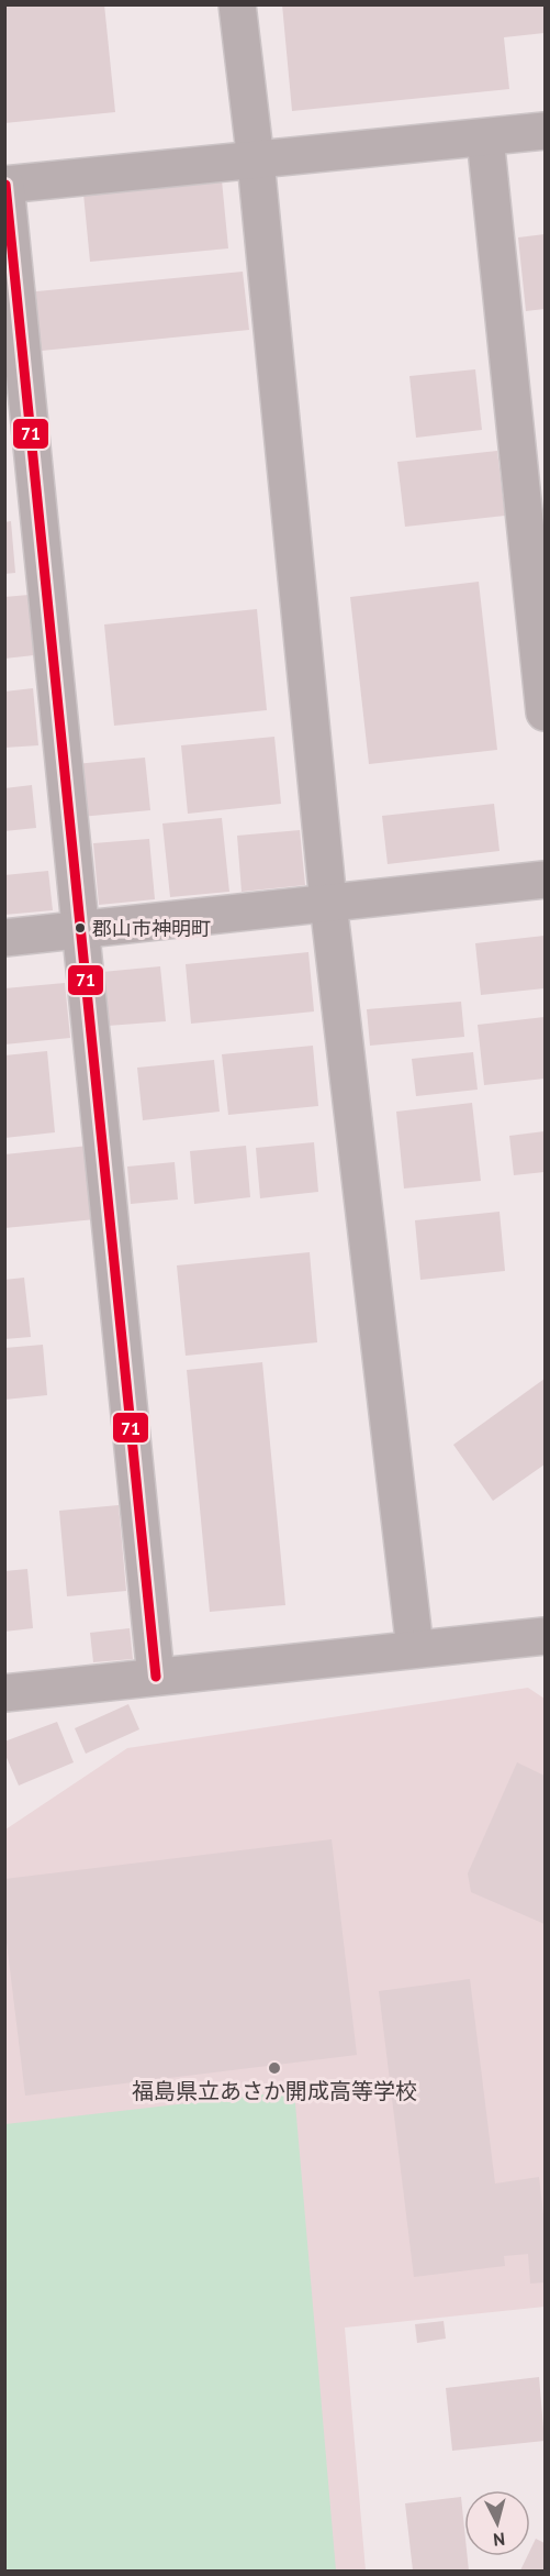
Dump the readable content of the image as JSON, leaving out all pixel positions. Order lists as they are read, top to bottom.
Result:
{
  "places": ["郡山市神明町", "福島県立あさか開成高等学校"],
  "lines": ["transit line 71"],
  "north": "bottom"
}
